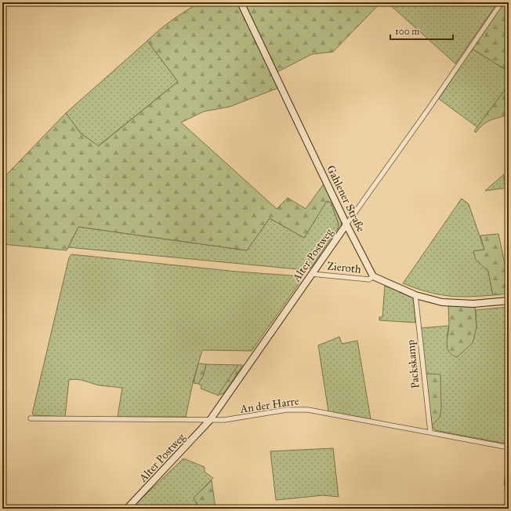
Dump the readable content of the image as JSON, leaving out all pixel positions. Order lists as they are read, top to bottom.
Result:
{
  "streets": {
    "main road": ["Gahlener Straße", "Alter Postweg"],
    "street": ["Zieroth", "Packskamp", "An der Harre"]
  },
  "crossings": [
    ["Gahlener Straße", "Alter Postweg"],
    ["Gahlener Straße", "Zieroth"],
    ["Alter Postweg", "Zieroth"],
    ["Alter Postweg", "An der Harre"],
    ["Packskamp", "An der Harre"]
  ],
  "scale_bar": "100 m"
}
